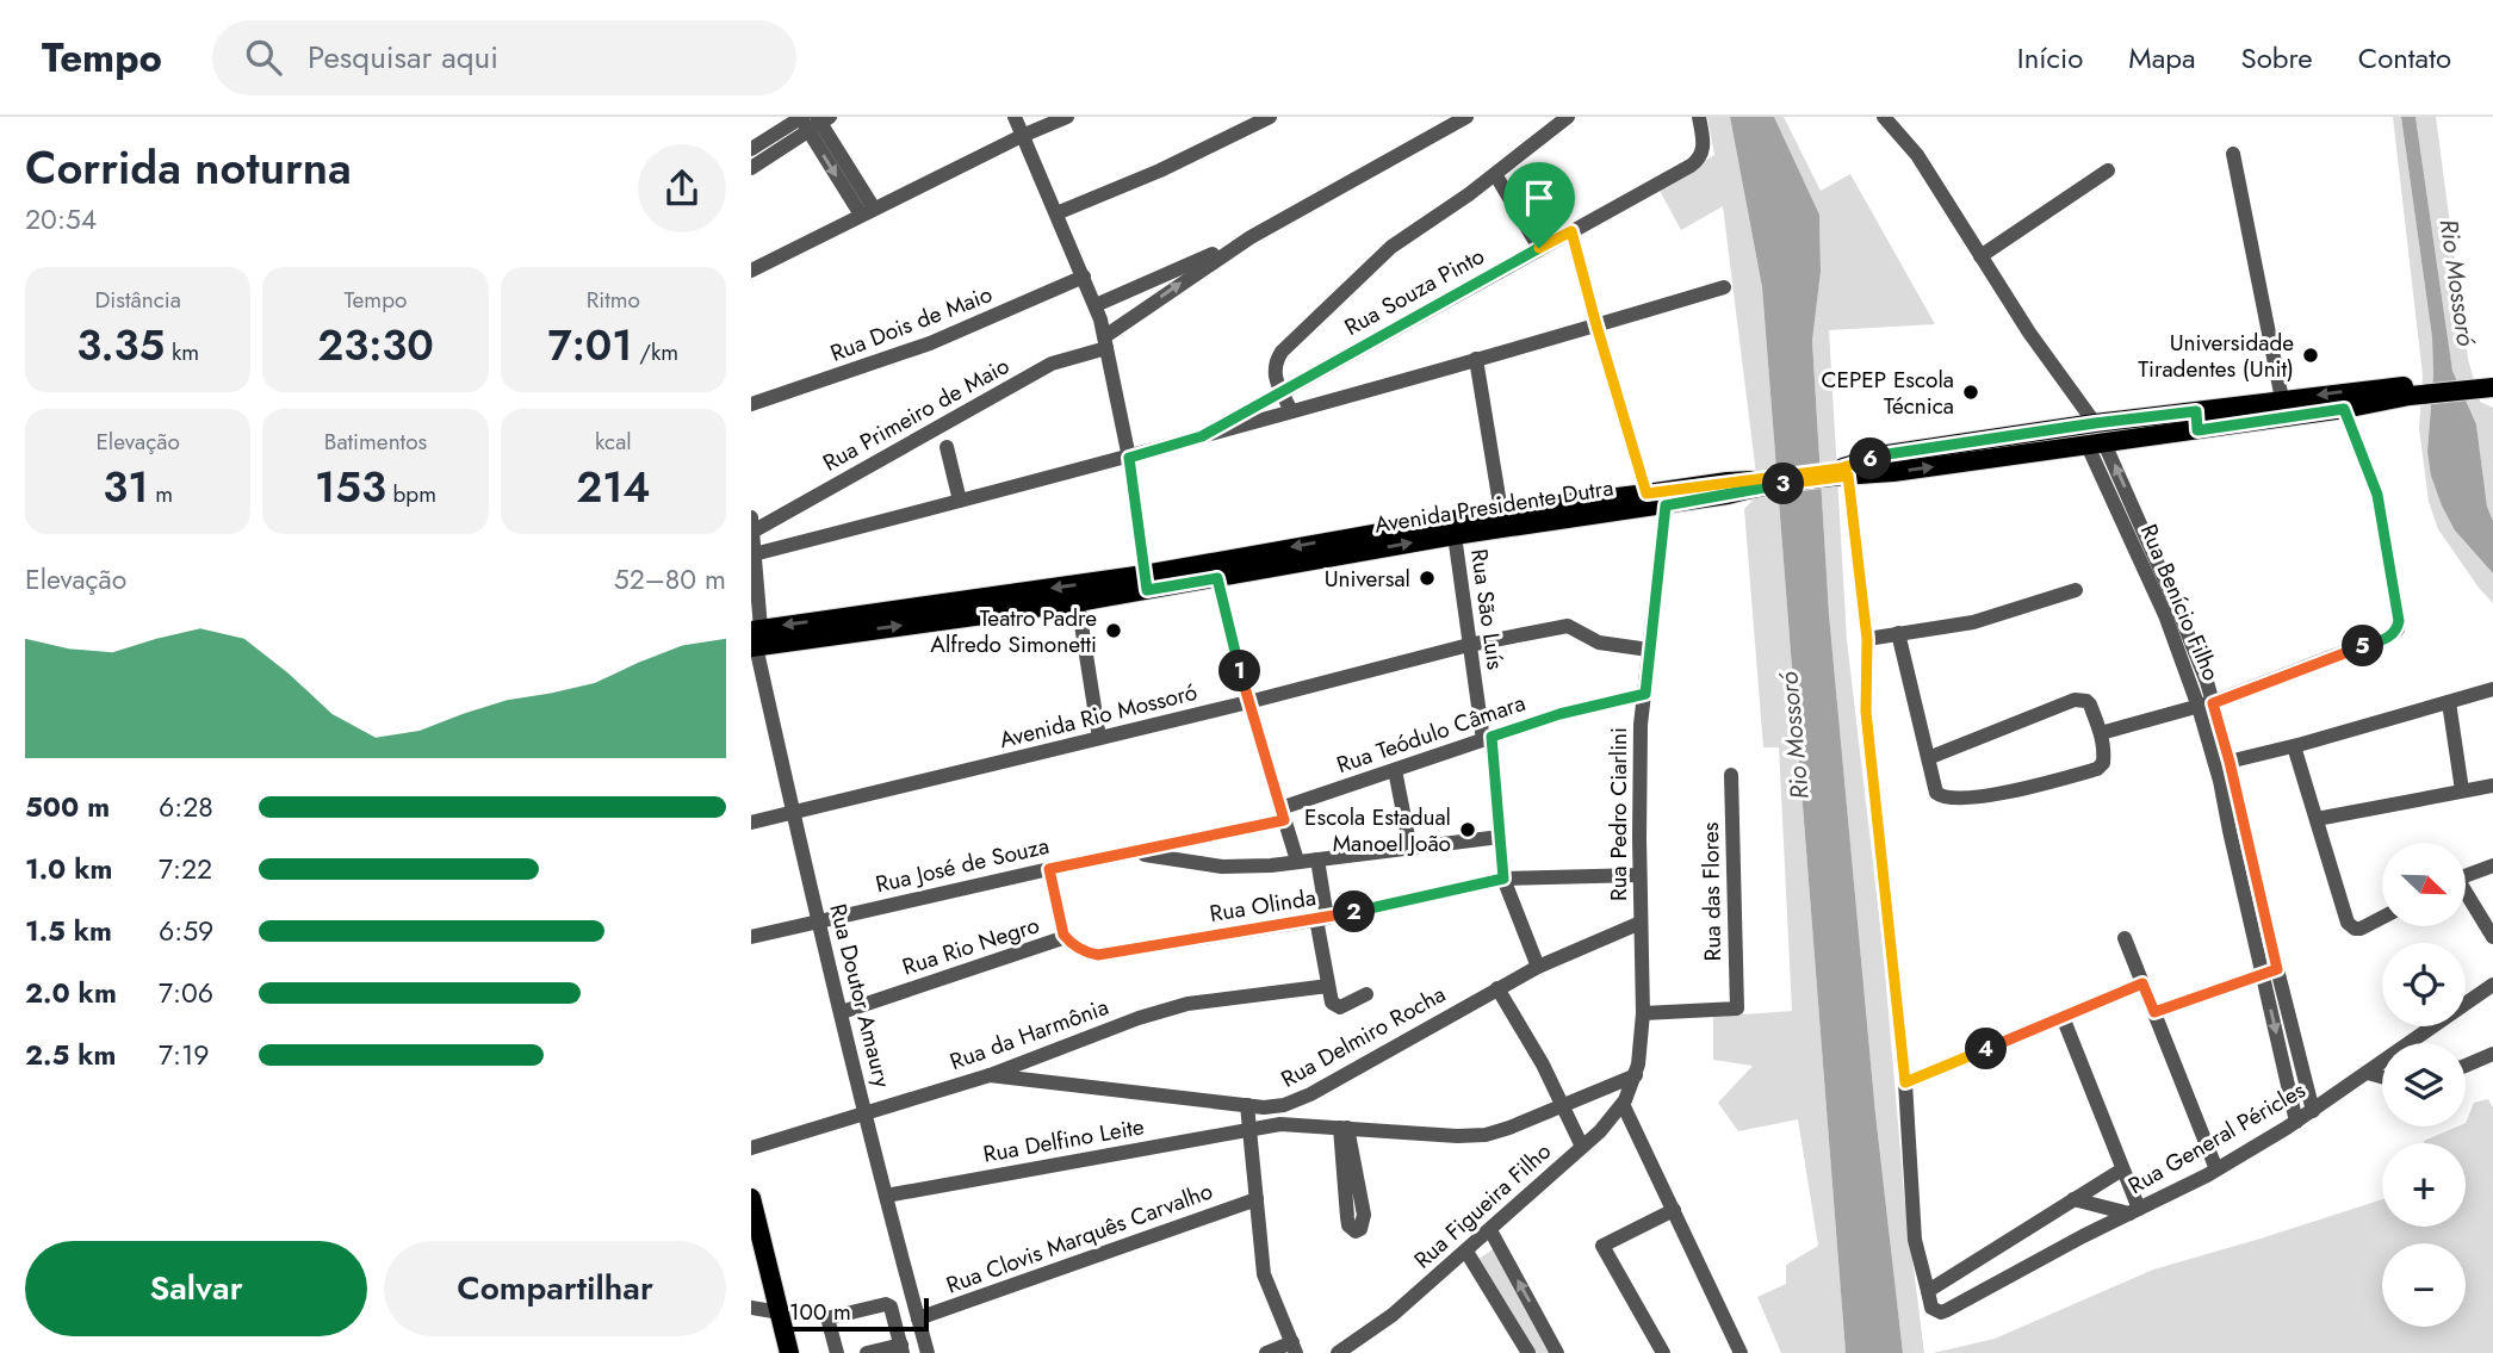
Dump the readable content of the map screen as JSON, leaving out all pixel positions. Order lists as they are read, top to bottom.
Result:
{
  "streets": {
    "main road": ["Avenida Presidente Dutra"],
    "street": [
      "Rua Souza Pinto",
      "Rua Dois de Maio",
      "Rua Primeiro de Maio",
      "Rua Benício Filho",
      "Rua São Luís",
      "Avenida Rio Mossoró",
      "Rua Teódulo Câmara",
      "Rua Pedro Ciarlini",
      "Rua José de Souza",
      "Rua das Flores",
      "Rua Olinda",
      "Rua Rio Negro",
      "Rua Doutor Amaury",
      "Rua da Harmônia",
      "Rua Delmiro Rocha",
      "Rua General Péricles",
      "Rua Delfino Leite",
      "Rua Figueira Filho",
      "Rua Clovis Marquês Carvalho"
    ]
  },
  "crossings": [
    ["Rua Primeiro de Maio", "Rua Doutor Amaury"],
    ["Avenida Presidente Dutra", "Rua Benício Filho"],
    ["Avenida Presidente Dutra", "Rua São Luís"],
    ["Avenida Presidente Dutra", "Rua Pedro Ciarlini"],
    ["Avenida Presidente Dutra", "Rua Doutor Amaury"],
    ["Rua Benício Filho", "Rua General Péricles"],
    ["Rua São Luís", "Avenida Rio Mossoró"],
    ["Rua São Luís", "Rua Teódulo Câmara"],
    ["Rua São Luís", "Rua José de Souza"],
    ["Rua São Luís", "Rua Olinda"],
    ["Rua São Luís", "Rua Delmiro Rocha"],
    ["Avenida Rio Mossoró", "Rua Pedro Ciarlini"],
    ["Avenida Rio Mossoró", "Rua Doutor Amaury"],
    ["Rua Teódulo Câmara", "Rua Pedro Ciarlini"],
    ["Rua Teódulo Câmara", "Rua José de Souza"],
    ["Rua Pedro Ciarlini", "Rua das Flores"],
    ["Rua Pedro Ciarlini", "Rua Olinda"],
    ["Rua Pedro Ciarlini", "Rua Delmiro Rocha"],
    ["Rua Pedro Ciarlini", "Rua Delfino Leite"],
    ["Rua Pedro Ciarlini", "Rua Figueira Filho"],
    ["Rua José de Souza", "Rua Doutor Amaury"],
    ["Rua Olinda", "Rua Rio Negro"],
    ["Rua Rio Negro", "Rua Doutor Amaury"],
    ["Rua Doutor Amaury", "Rua da Harmônia"],
    ["Rua Doutor Amaury", "Rua Delfino Leite"],
    ["Rua Doutor Amaury", "Rua Clovis Marquês Carvalho"],
    ["Rua da Harmônia", "Rua Delmiro Rocha"],
    ["Rua Delfino Leite", "Rua Figueira Filho"]
  ],
  "water": ["Rio Mossoró"],
  "places": [
    "Universidade Tiradentes (Unit)",
    "CEPEP Escola Técnica",
    "Universal",
    "Teatro Padre Alfredo Simonetti",
    "Escola Estadual Manoel João"
  ],
  "scale_bar": "100 m",
  "north": "bottom right",
  "page": {
    "header": "Tempo",
    "search": "Pesquisar aqui",
    "nav": [
      "Início",
      "Mapa",
      "Sobre",
      "Contato"
    ],
    "heading": ["Corrida noturna", "20:54"],
    "stats": [
      ["Distância", "3.35 km"],
      ["Tempo", "23:30"],
      ["Ritmo", "7:01 /km"],
      ["Elevação", "31 m"],
      ["Batimentos", "153 bpm"],
      ["kcal", "214"]
    ],
    "pins": [
      "6",
      "3",
      "5",
      "1",
      "2",
      "4"
    ],
    "chart": ["Elevação", "52–80 m"],
    "list": [
      {
        "name": "500 m",
        "note": "6:28"
      },
      {
        "name": "1.0 km",
        "note": "7:22"
      },
      {
        "name": "1.5 km",
        "note": "6:59"
      },
      {
        "name": "2.0 km",
        "note": "7:06"
      },
      {
        "name": "2.5 km",
        "note": "7:19"
      }
    ],
    "map_buttons": ["+", "−"],
    "buttons": ["Salvar", "Compartilhar"],
    "scale": "100 m"
  }
}
